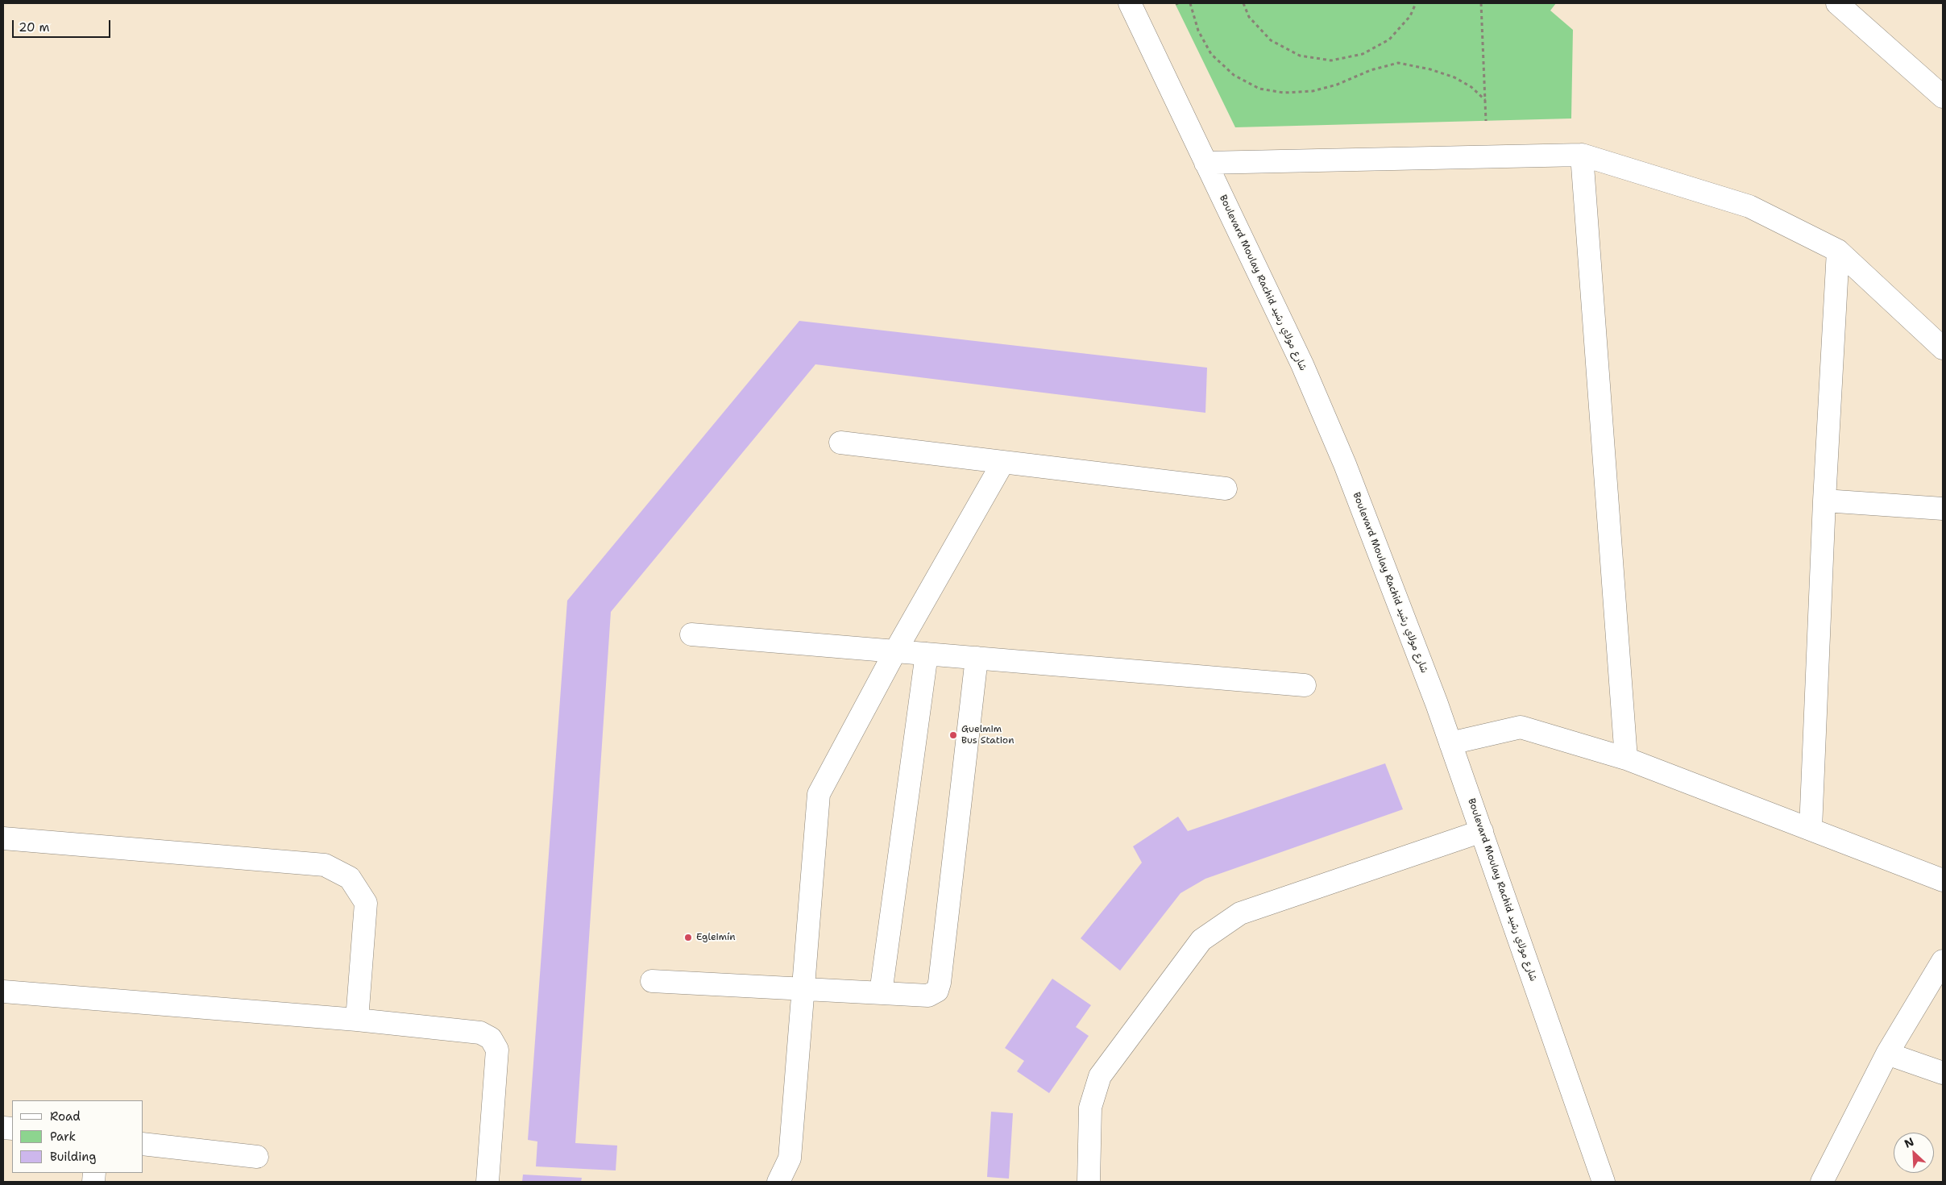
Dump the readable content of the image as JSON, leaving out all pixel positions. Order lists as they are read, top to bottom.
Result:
{
  "streets": {
    "street": ["Boulevard Moulay Rachid شارع مولاي رشيد"]
  },
  "places": ["Guelmim Bus Station", "Egleimín"],
  "legend": ["Road", "Park", "Building"],
  "scale_bar": "20 m",
  "north": "top left"
}
